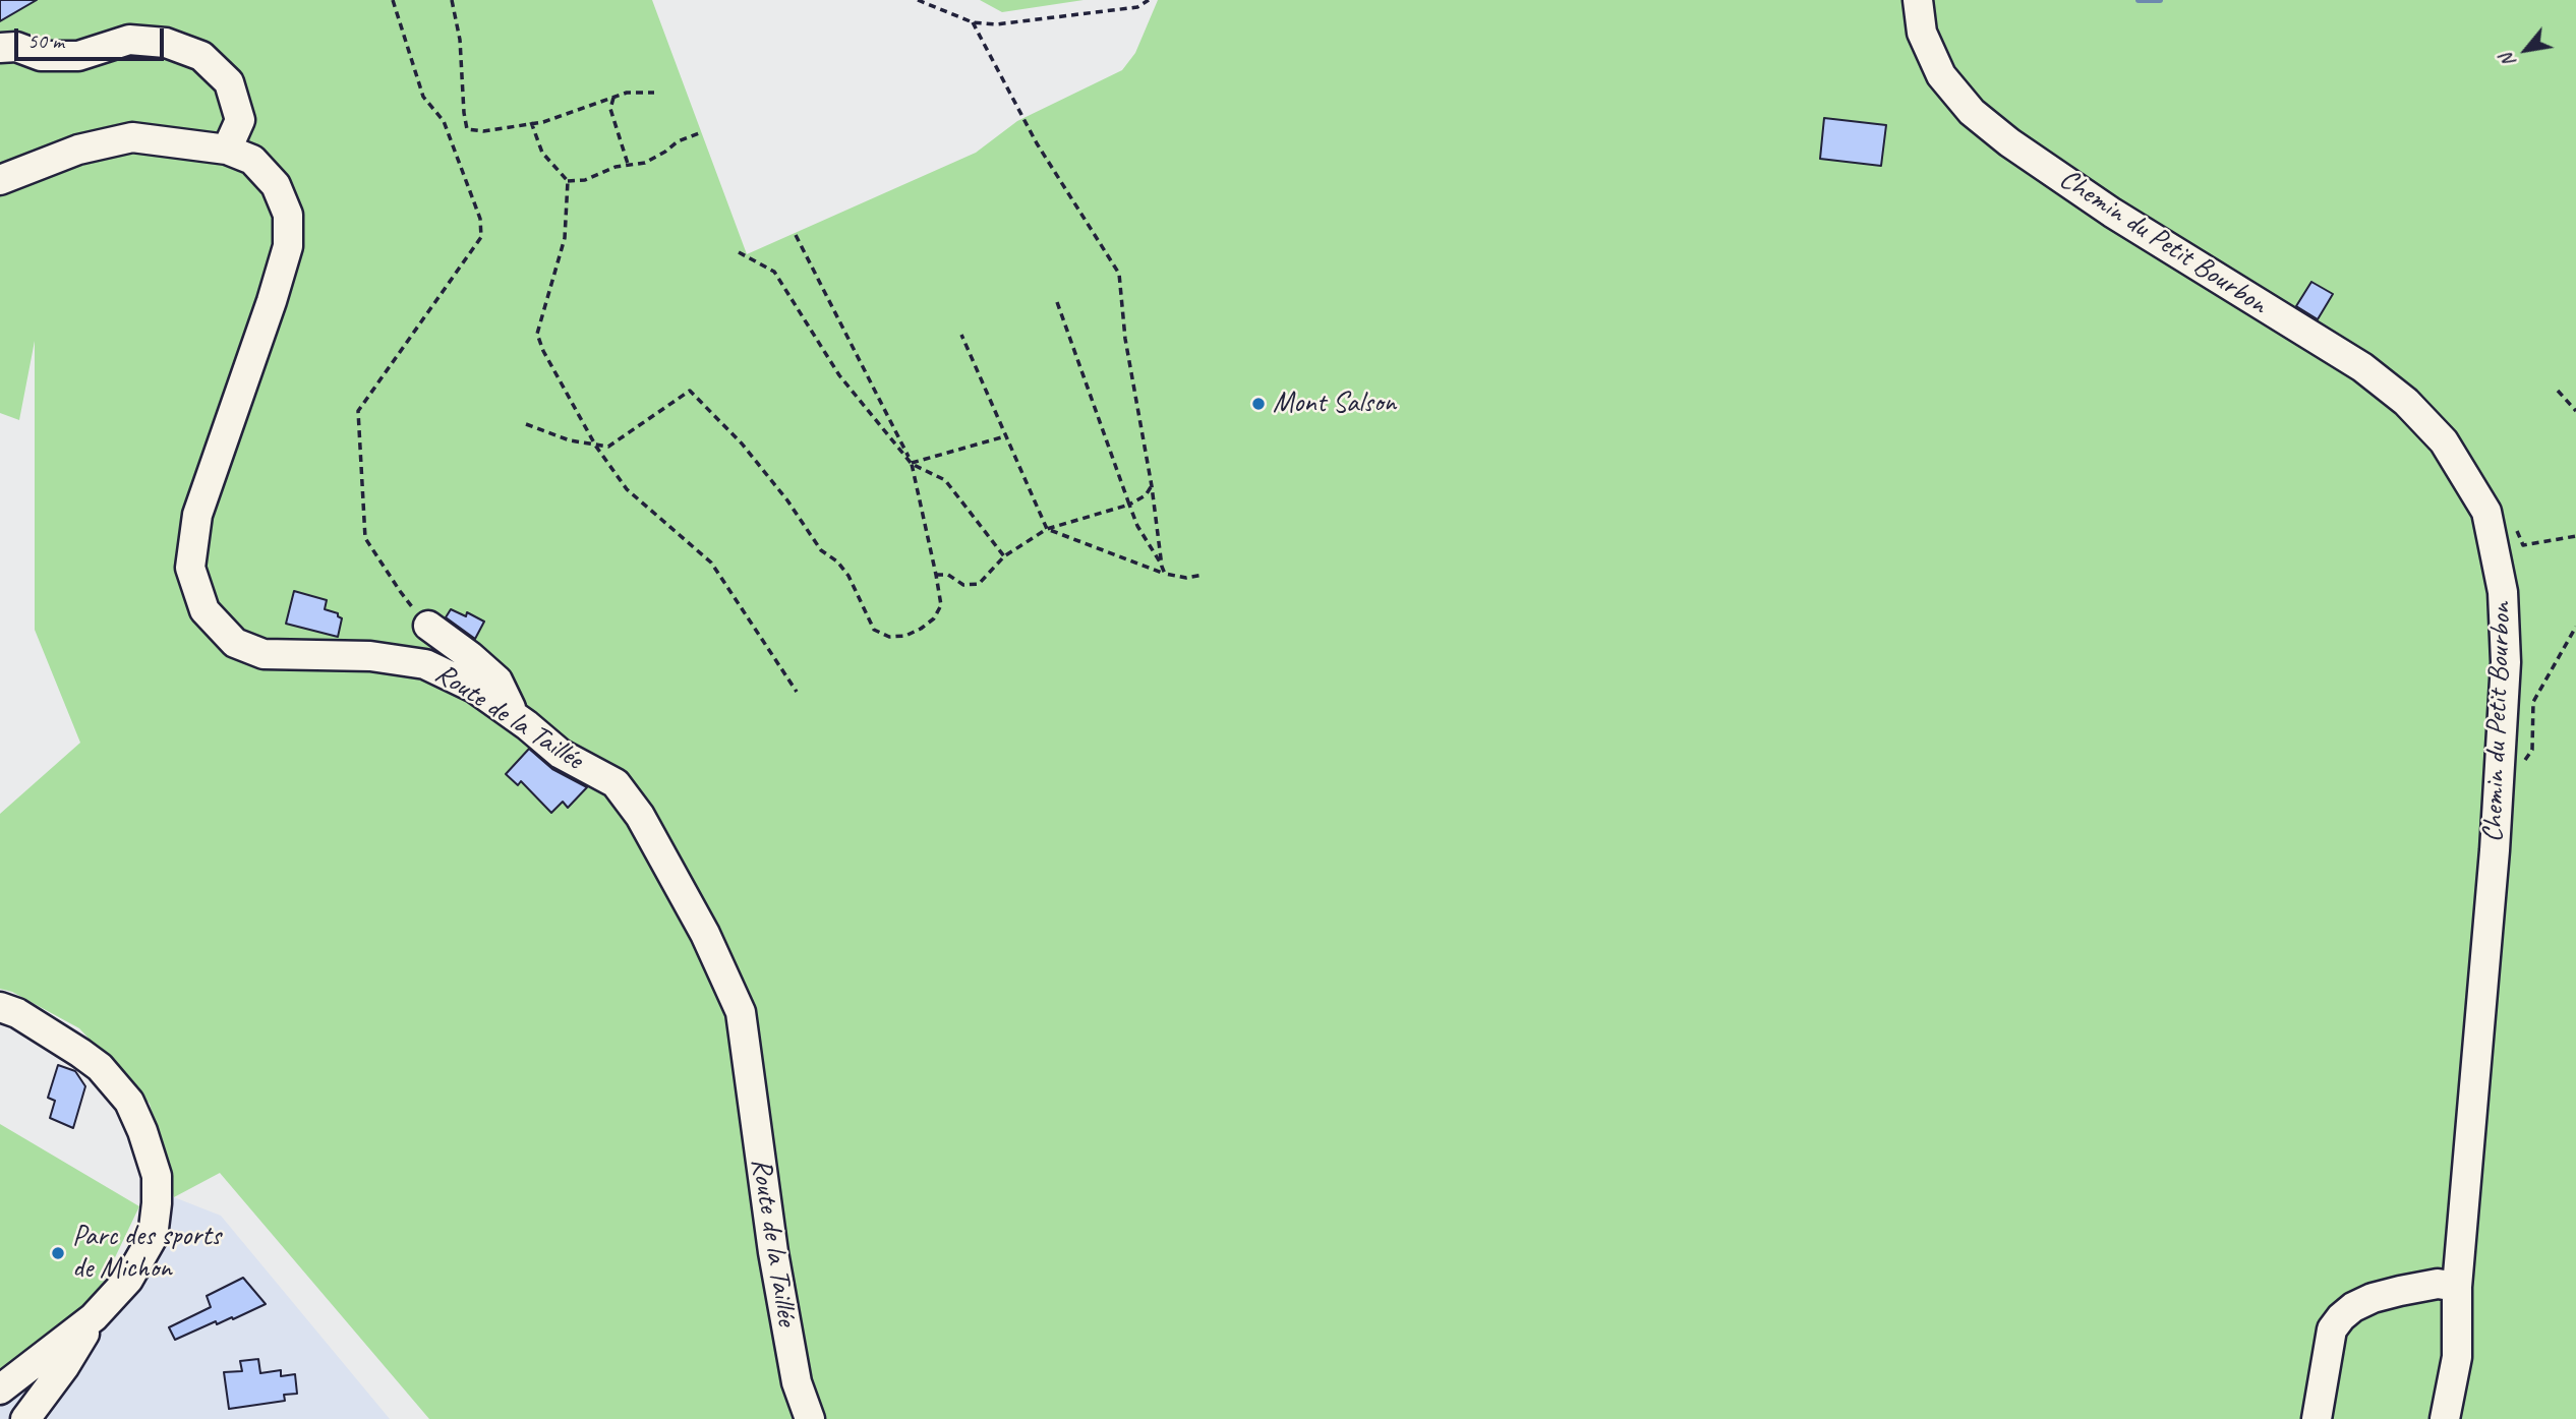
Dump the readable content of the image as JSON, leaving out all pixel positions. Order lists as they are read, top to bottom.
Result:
{
  "streets": {
    "street": ["Chemin du Petit Bourbon", "Route de la Taillée"]
  },
  "places": ["Mont Salson", "Parc des sports de Michon"],
  "scale_bar": "50 m",
  "north": "bottom left"
}
